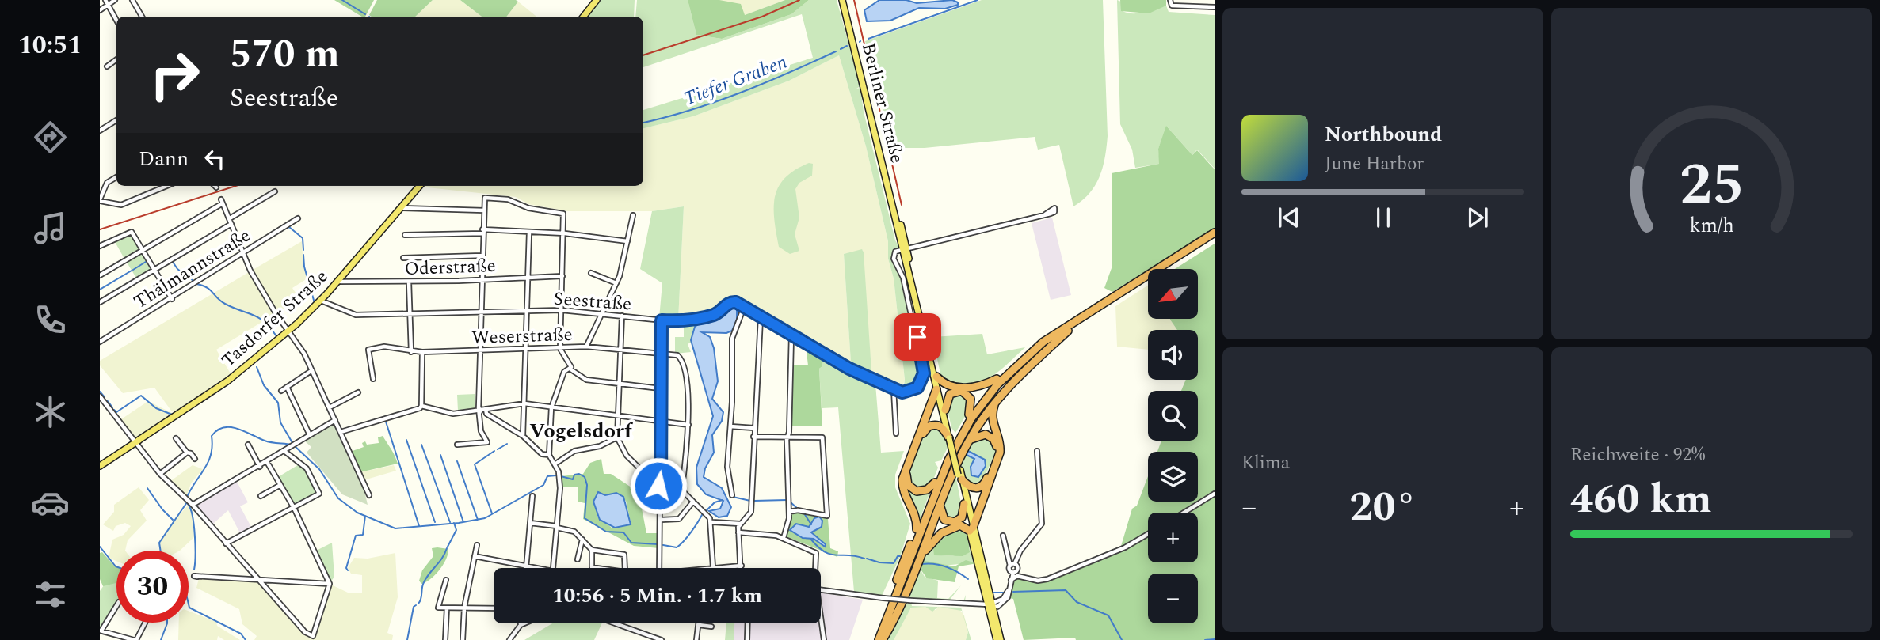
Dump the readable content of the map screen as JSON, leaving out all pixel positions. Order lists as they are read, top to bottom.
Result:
{
  "streets": {
    "main road": ["Berliner Straße", "Tasdorfer Straße"],
    "street": [
      "Oderstraße",
      "Thälmannstraße",
      "Seestraße",
      "Weserstraße"
    ]
  },
  "crossings": [
    ["Oderstraße", "Tasdorfer Straße"],
    ["Seestraße", "Tasdorfer Straße"]
  ],
  "districts": ["Vogelsdorf"],
  "water": ["Tiefer Graben"],
  "north": "bottom left",
  "page": {
    "tabs": "10:51",
    "turn": ["570 m", "Seestraße"],
    "song": ["Northbound", "June Harbor"],
    "then": "Dann",
    "map_buttons": ["+", "−"],
    "tile": [
      "Klima",
      ["Reichweite · 92%", "460 km"]
    ],
    "heat": ["−", "20°", "+"],
    "limit": "30",
    "trip": "10:56 · 5 Min. · 1.7 km",
    "gauge": ["25", "km/h"]
  }
}
